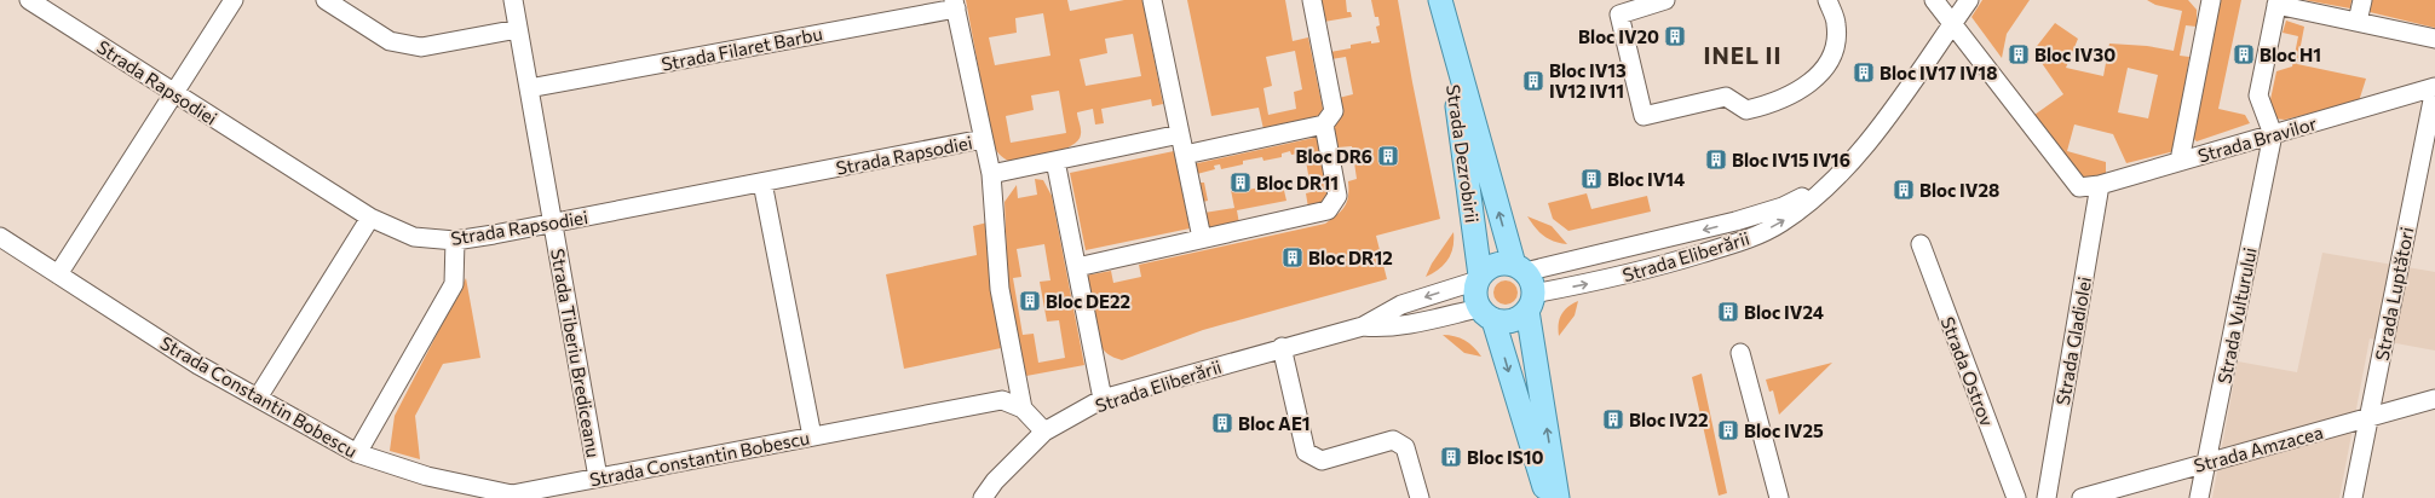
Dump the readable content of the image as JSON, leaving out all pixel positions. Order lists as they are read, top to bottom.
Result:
{
  "streets": {
    "main road": ["Strada Dezrobirii"],
    "street": [
      "Strada Filaret Barbu",
      "Strada Rapsodiei",
      "Strada Bravilor",
      "Strada Eliberării",
      "Strada Luptători",
      "Strada Vulturului",
      "Strada Gladiolei",
      "Strada Tiberiu Brediceanu",
      "Strada Ostrov",
      "Strada Constantin Bobescu",
      "Strada Amzacea"
    ]
  },
  "crossings": [
    ["Strada Filaret Barbu", "Strada Tiberiu Brediceanu"],
    ["Strada Rapsodiei", "Strada Tiberiu Brediceanu"],
    ["Strada Bravilor", "Strada Eliberării"],
    ["Strada Bravilor", "Strada Luptători"],
    ["Strada Bravilor", "Strada Vulturului"],
    ["Strada Bravilor", "Strada Gladiolei"],
    ["Strada Dezrobirii", "Strada Eliberării"],
    ["Strada Eliberării", "Strada Constantin Bobescu"],
    ["Strada Luptători", "Strada Amzacea"],
    ["Strada Vulturului", "Strada Amzacea"],
    ["Strada Tiberiu Brediceanu", "Strada Constantin Bobescu"]
  ],
  "districts": ["INEL II"],
  "places": {
    "building": [
      "Bloc IV20",
      "Bloc IV30",
      "Bloc H1",
      "Bloc IV17 IV18",
      "Bloc IV13 IV12 IV11",
      "Bloc DR6",
      "Bloc IV15 IV16",
      "Bloc IV14",
      "Bloc DR11",
      "Bloc IV28",
      "Bloc DR12",
      "Bloc DE22",
      "Bloc IV24",
      "Bloc IV22",
      "Bloc AE1",
      "Bloc IV25",
      "Bloc IS10"
    ]
  }
}
